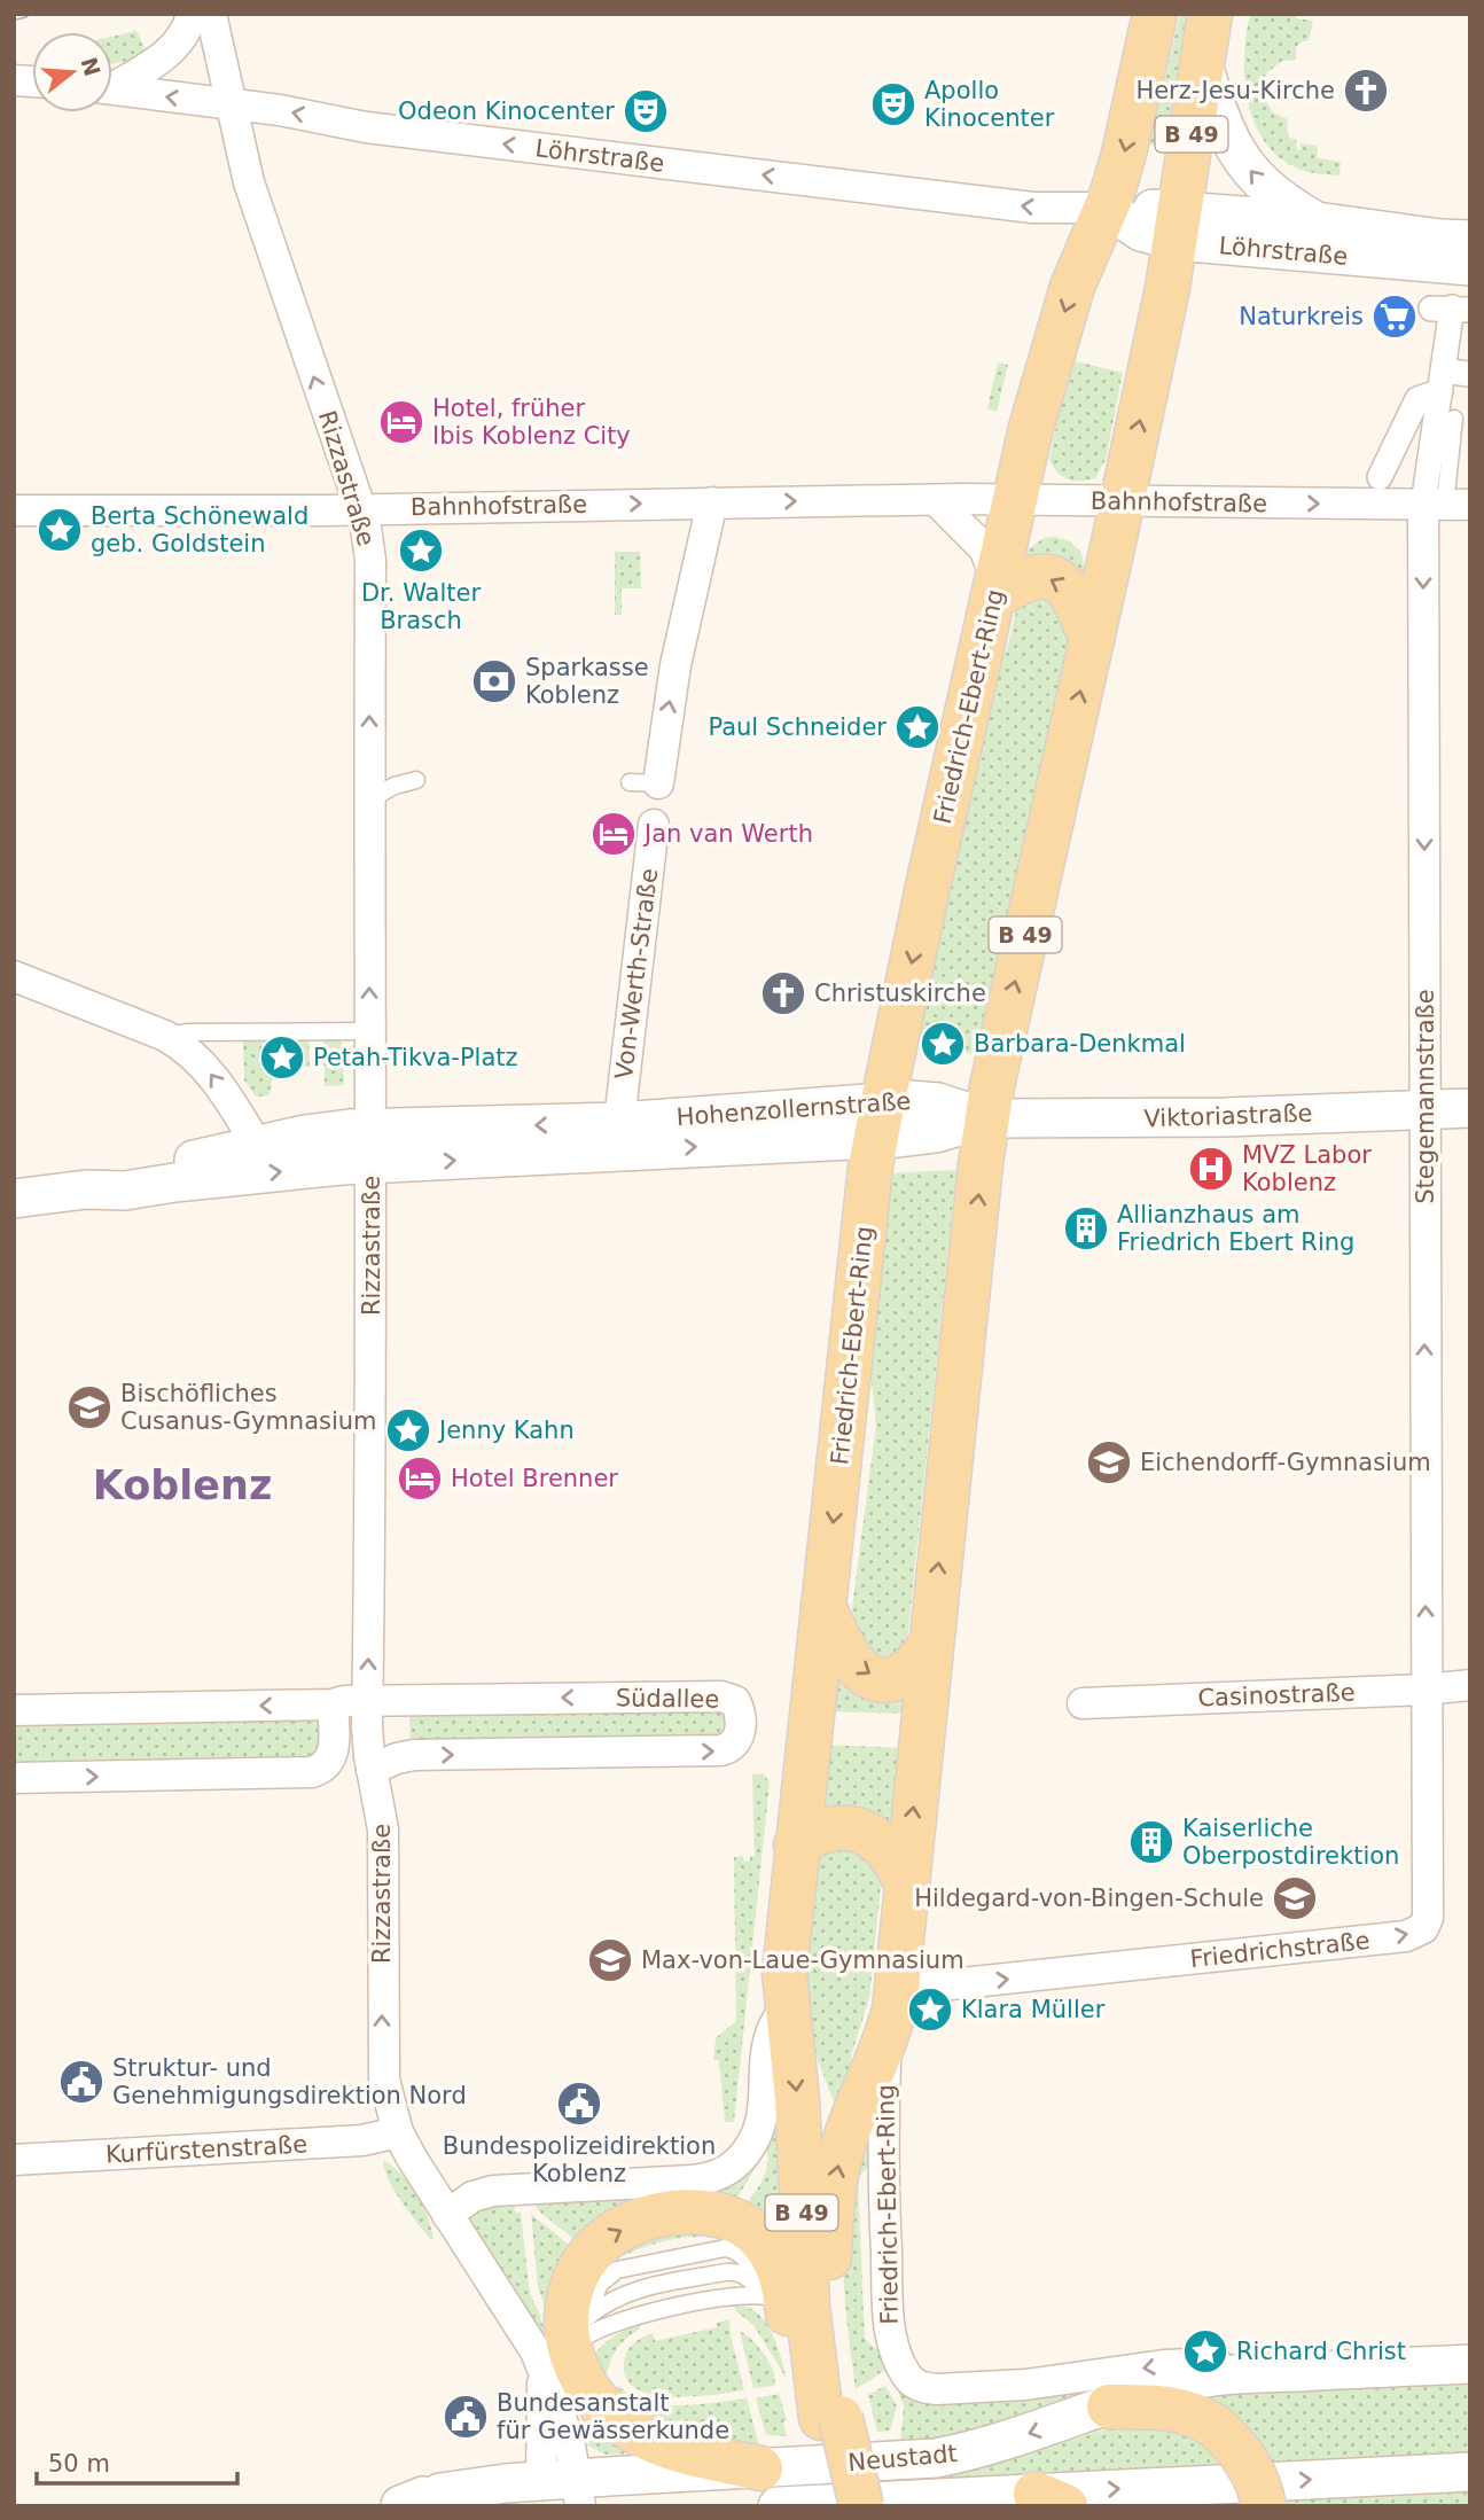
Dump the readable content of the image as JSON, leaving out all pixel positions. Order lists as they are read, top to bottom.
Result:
{
  "streets": {
    "main road": ["B 49", "Friedrich-Ebert-Ring"],
    "street": [
      "Löhrstraße",
      "Rizzastraße",
      "Bahnhofstraße",
      "Von-Werth-Straße",
      "Stegemannstraße",
      "Hohenzollernstraße",
      "Viktoriastraße",
      "Casinostraße",
      "Südallee",
      "Friedrichstraße",
      "Kurfürstenstraße",
      "Neustadt"
    ]
  },
  "crossings": [
    ["B 49", "Löhrstraße"],
    ["B 49", "Friedrich-Ebert-Ring"],
    ["Löhrstraße", "Rizzastraße"],
    ["Löhrstraße", "Friedrich-Ebert-Ring"],
    ["Rizzastraße", "Bahnhofstraße"],
    ["Rizzastraße", "Hohenzollernstraße"],
    ["Rizzastraße", "Südallee"],
    ["Rizzastraße", "Kurfürstenstraße"],
    ["Rizzastraße", "Neustadt"],
    ["Bahnhofstraße", "Friedrich-Ebert-Ring"],
    ["Bahnhofstraße", "Stegemannstraße"],
    ["Friedrich-Ebert-Ring", "Hohenzollernstraße"],
    ["Friedrich-Ebert-Ring", "Viktoriastraße"],
    ["Friedrich-Ebert-Ring", "Friedrichstraße"],
    ["Friedrich-Ebert-Ring", "Neustadt"],
    ["Von-Werth-Straße", "Hohenzollernstraße"],
    ["Stegemannstraße", "Viktoriastraße"],
    ["Stegemannstraße", "Casinostraße"],
    ["Stegemannstraße", "Friedrichstraße"],
    ["Hohenzollernstraße", "Viktoriastraße"],
    ["Casinostraße", "Friedrichstraße"]
  ],
  "one_way": ["Löhrstraße", "Rizzastraße", "Bahnhofstraße"],
  "districts": ["Koblenz"],
  "places": {
    "church": ["Herz-Jesu-Kirche", "Christuskirche"],
    "theatre": ["Apollo Kinocenter", "Odeon Kinocenter"],
    "supermarket": ["Naturkreis"],
    "hotel": ["Hotel, früher Ibis Koblenz City", "Jan van Werth", "Hotel Brenner"],
    "place": [
      "Berta Schönewald geb. Goldstein",
      "Dr. Walter Brasch",
      "Paul Schneider",
      "Barbara-Denkmal",
      "Petah-Tikva-Platz",
      "Jenny Kahn",
      "Klara Müller",
      "Richard Christ"
    ],
    "bank": ["Sparkasse Koblenz"],
    "hospital": ["MVZ Labor Koblenz"],
    "building": ["Allianzhaus am Friedrich Ebert Ring", "Kaiserliche Oberpostdirektion"],
    "school or university": [
      "Bischöfliches Cusanus-Gymnasium",
      "Eichendorff-Gymnasium",
      "Hildegard-von-Bingen-Schule",
      "Max-von-Laue-Gymnasium"
    ],
    "public building": ["Struktur- und Genehmigungsdirektion Nord", "Bundespolizeidirektion Koblenz", "Bundesanstalt für Gewässerkunde"]
  },
  "scale_bar": "50 m",
  "north": "right"
}
